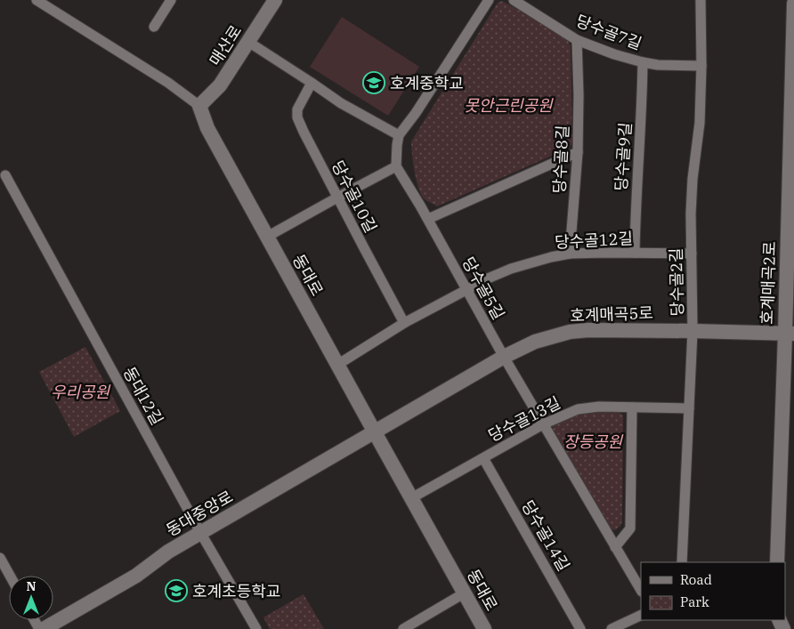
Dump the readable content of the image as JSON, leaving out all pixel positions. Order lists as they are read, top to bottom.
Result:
{
  "streets": {
    "street": [
      "당수골7길",
      "매산로",
      "당수골9길",
      "당수골8길",
      "당수골10길",
      "당수골12길",
      "동대로",
      "당수골2길",
      "호계매곡2로",
      "당수골5길",
      "호계매곡5로",
      "동대12길",
      "당수골13길",
      "동대중앙로",
      "당수골14길"
    ]
  },
  "crossings": [
    ["당수골7길", "당수골9길"],
    ["당수골7길", "당수골8길"],
    ["당수골7길", "당수골2길"],
    ["매산로", "동대로"],
    ["당수골9길", "당수골12길"],
    ["당수골8길", "당수골12길"],
    ["당수골10길", "당수골12길"],
    ["당수골12길", "동대로"],
    ["당수골12길", "당수골2길"],
    ["당수골12길", "당수골5길"],
    ["동대로", "호계매곡5로"],
    ["동대로", "당수골13길"],
    ["동대로", "동대중앙로"],
    ["당수골2길", "호계매곡5로"],
    ["당수골2길", "당수골13길"],
    ["호계매곡2로", "호계매곡5로"],
    ["당수골5길", "호계매곡5로"],
    ["당수골5길", "당수골13길"],
    ["호계매곡5로", "동대중앙로"],
    ["동대12길", "동대중앙로"],
    ["당수골13길", "당수골14길"]
  ],
  "parks": ["못안근린공원", "우리공원", "장등공원"],
  "places": {
    "school or university": ["호계중학교", "호계초등학교"]
  },
  "legend": ["Road", "Park"],
  "north": "top"
}
